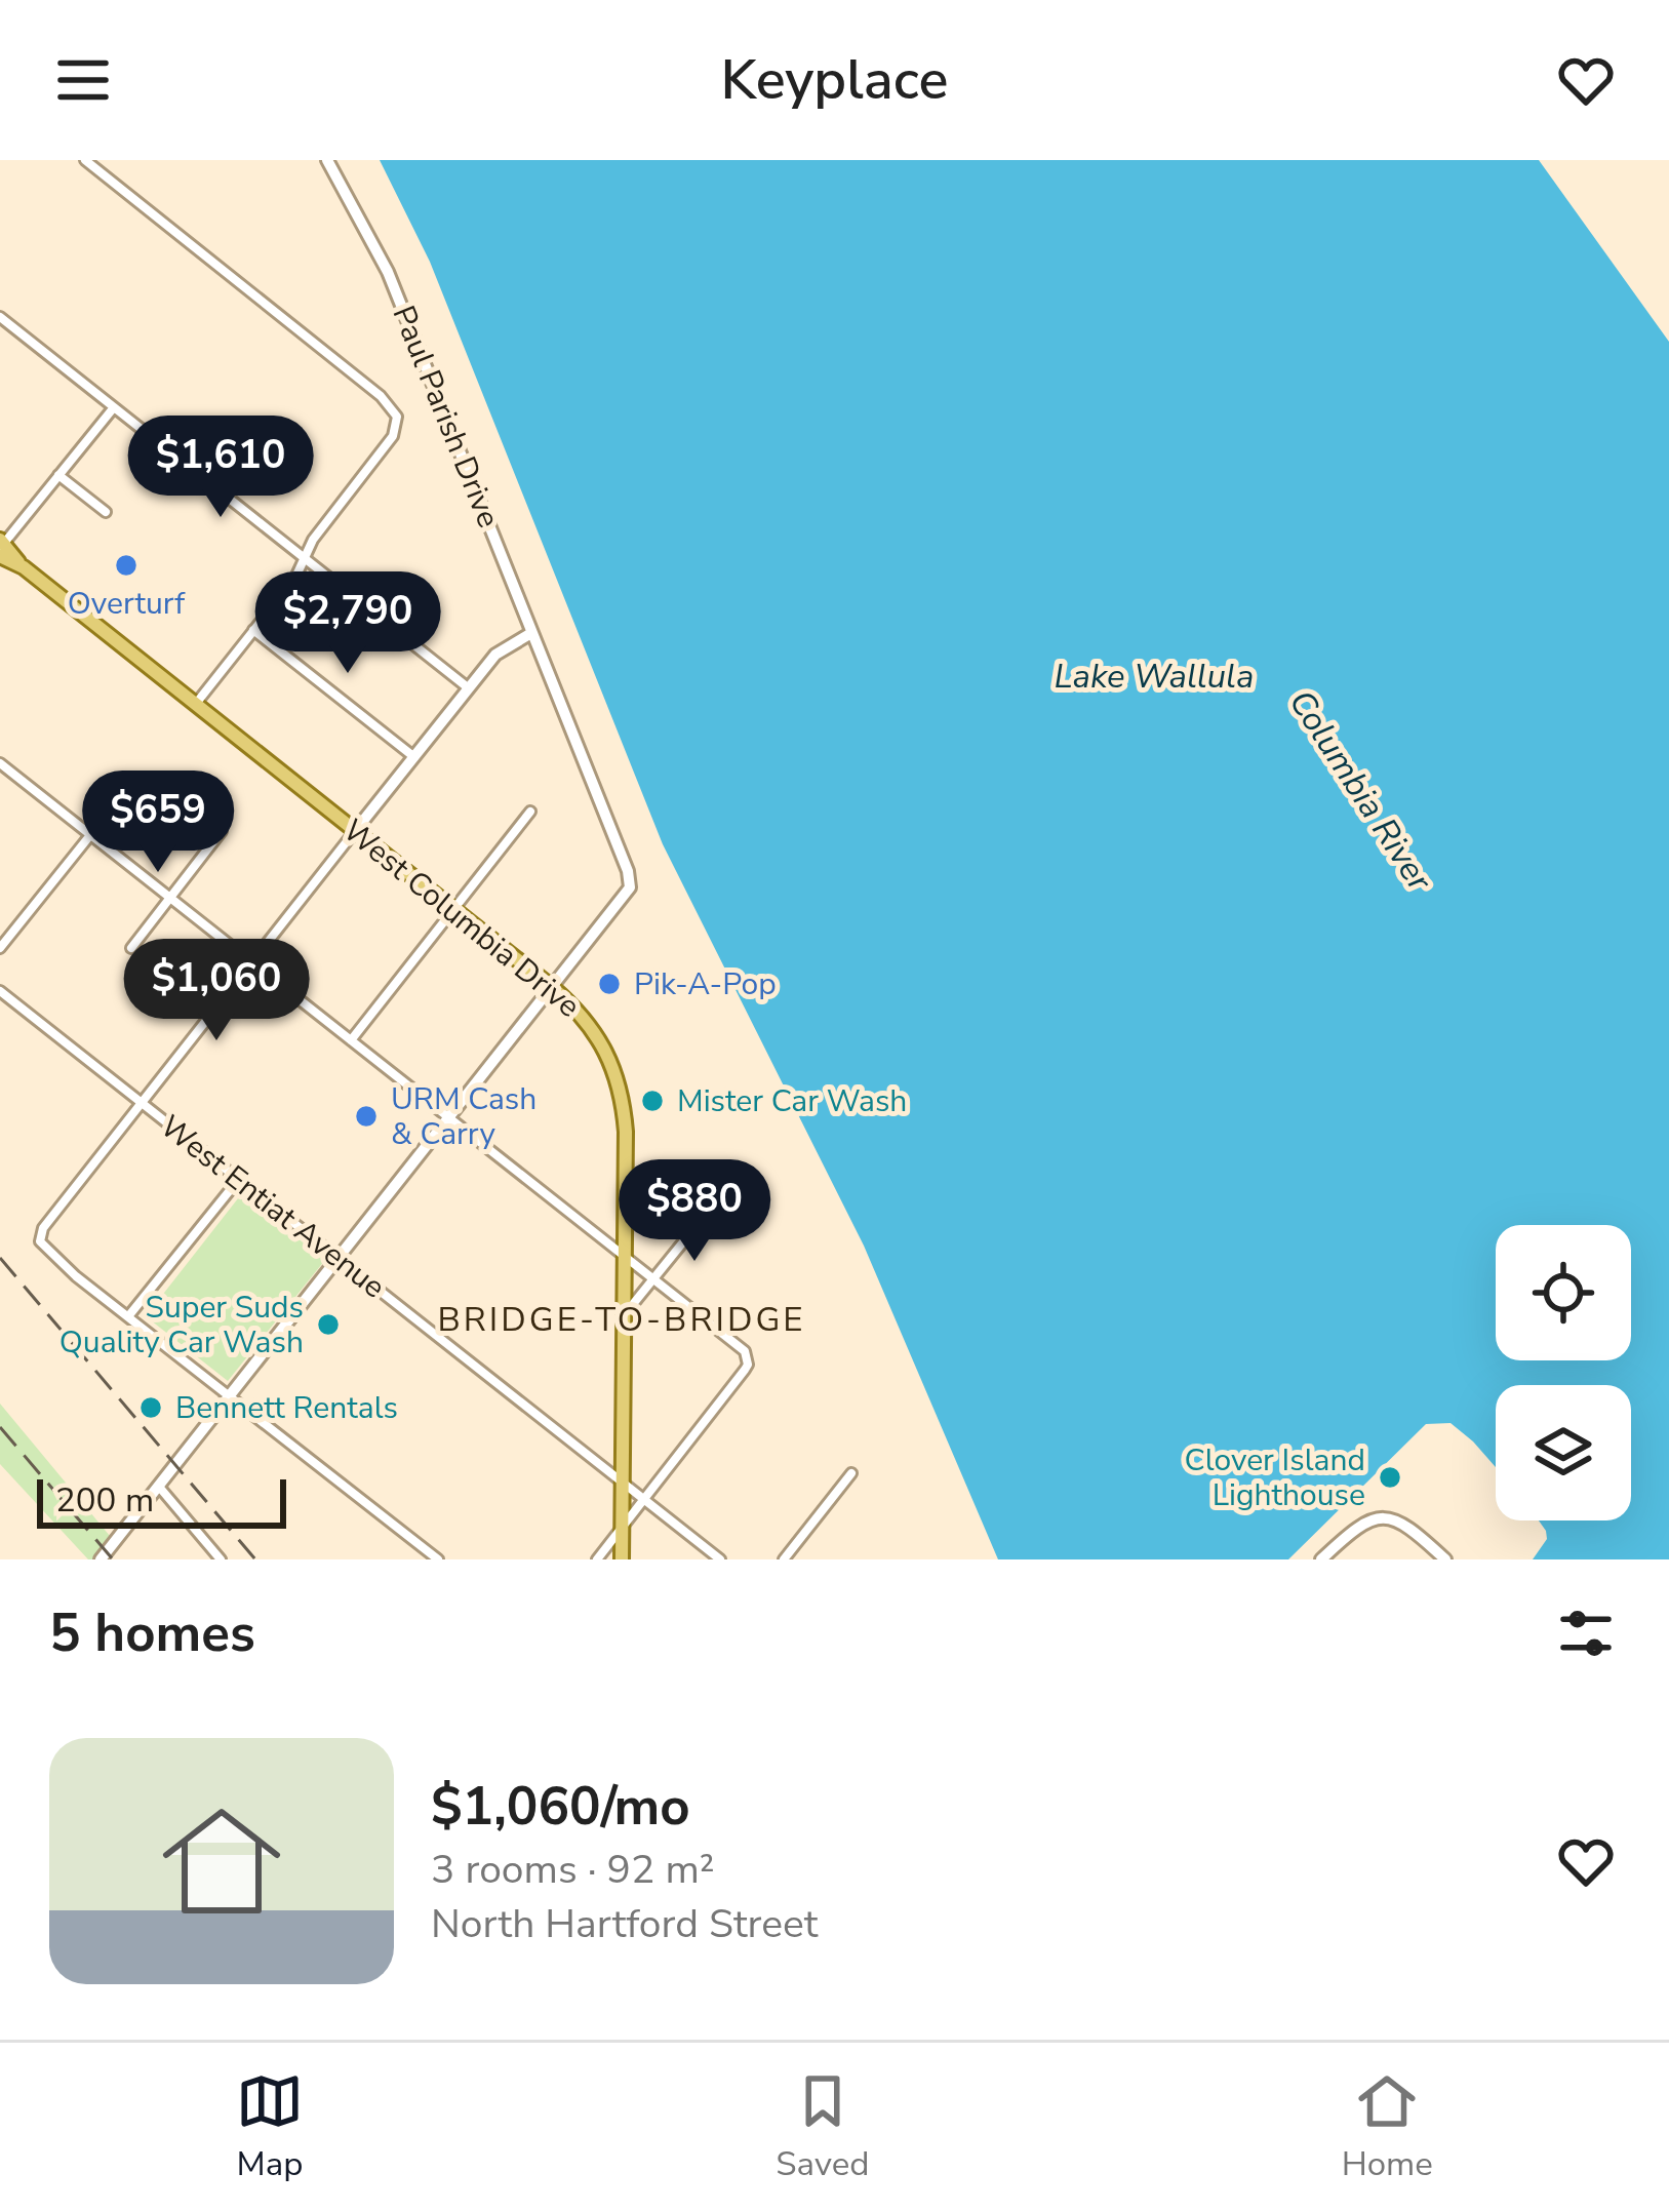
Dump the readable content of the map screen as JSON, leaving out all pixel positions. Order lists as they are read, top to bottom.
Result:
{
  "streets": {
    "main road": ["West Columbia Drive"],
    "street": ["Paul Parish Drive", "West Entiat Avenue"]
  },
  "crossings": [
    ["Paul Parish Drive", "West Columbia Drive"],
    ["West Columbia Drive", "West Entiat Avenue"]
  ],
  "districts": ["BRIDGE-TO-BRIDGE"],
  "water": ["Lake Wallula", "Columbia River"],
  "places": [
    "Overturf",
    "Pik-A-Pop",
    "Mister Car Wash",
    "URM Cash & Carry",
    "Super Suds Quality Car Wash",
    "Bennett Rentals",
    "Clover Island Lighthouse"
  ],
  "scale_bar": "200 m",
  "page": {
    "header": "Keyplace",
    "price": [
      "$1,610",
      "$2,790",
      "$659",
      "$1,060",
      "$880"
    ],
    "scale": "200 m",
    "heading": "5 homes",
    "list": [
      {
        "name": "$1,060/mo",
        "note": "3 rooms · 92 m² · North Hartford Street"
      }
    ],
    "tabs": ["Map", "Saved", "Home"]
  }
}
